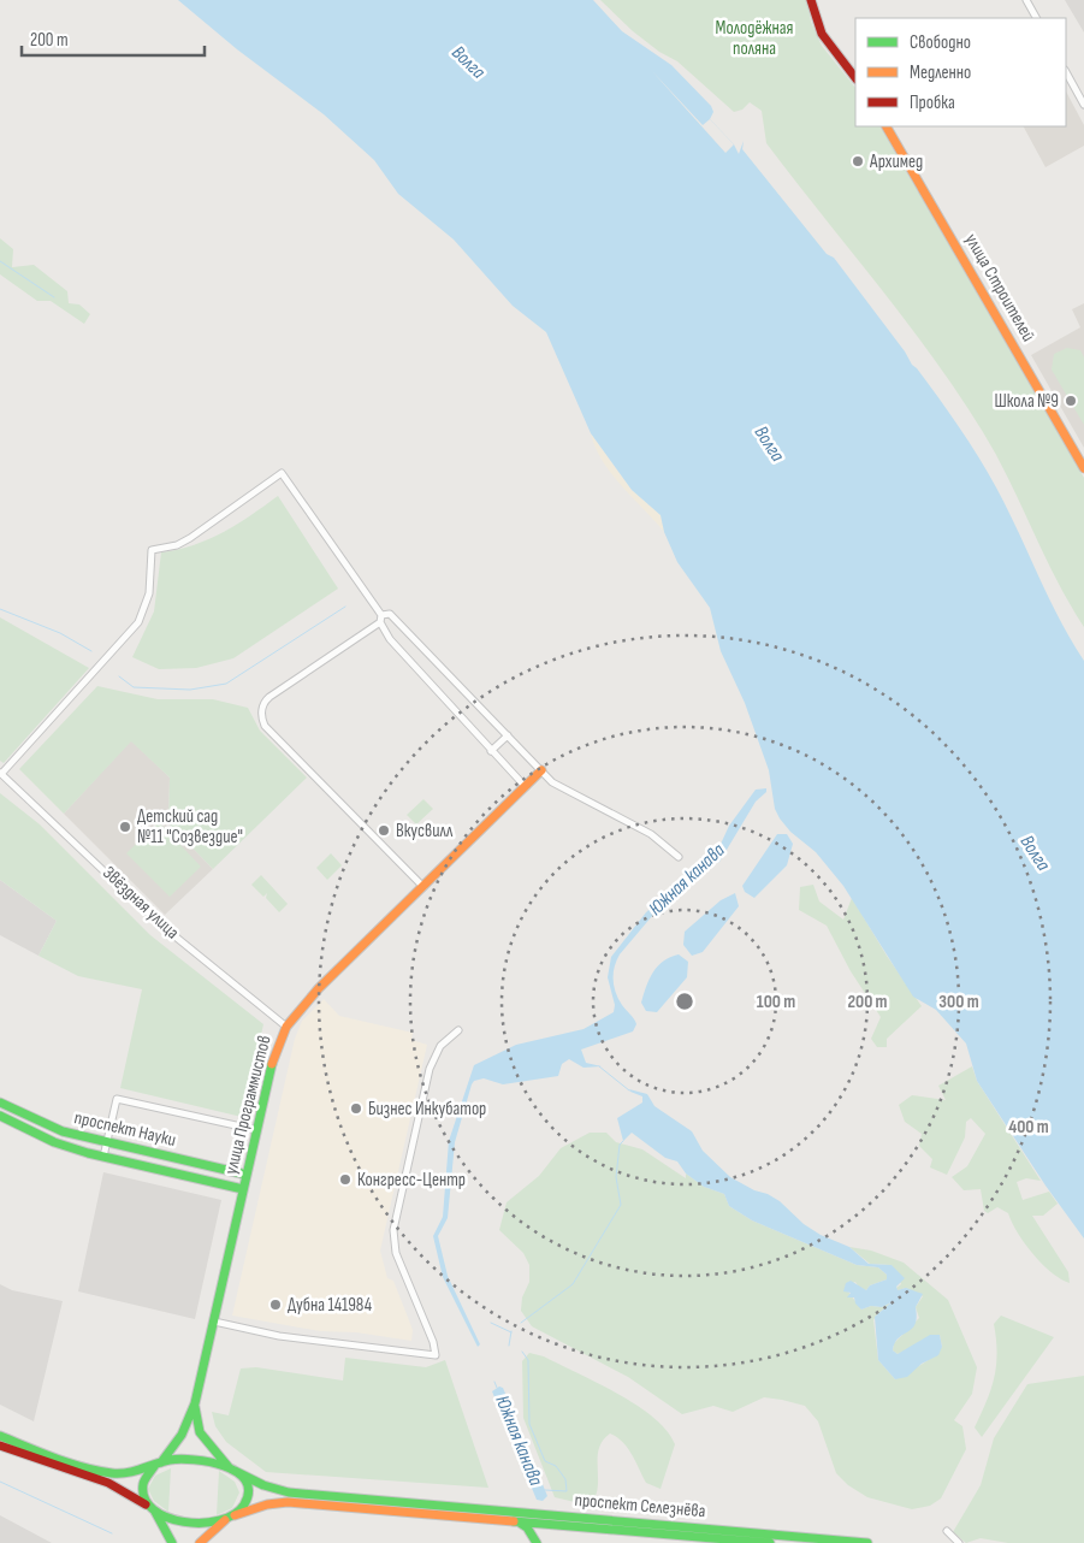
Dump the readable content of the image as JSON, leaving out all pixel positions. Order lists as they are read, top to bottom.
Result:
{
  "streets": {
    "street": [
      "улица Строителей",
      "Звёздная улица",
      "улица Программистов",
      "проспект Науки",
      "проспект Селезнёва"
    ]
  },
  "crossings": [
    ["Звёздная улица", "улица Программистов"],
    ["улица Программистов", "проспект Науки"],
    ["улица Программистов", "проспект Селезнёва"]
  ],
  "water": ["Волга", "Южная канава"],
  "parks": ["Молодёжная поляна"],
  "places": [
    "Архимед",
    "Школа №9",
    "Детский сад №11 \"Созвездие\"",
    "Вкусвилл",
    "Бизнес Инкубатор",
    "Конгресс-Центр",
    "Дубна 141984"
  ],
  "legend": ["Свободно", "Медленно", "Пробка"],
  "scale_bar": "200 m",
  "rings": [
    "100 m",
    "200 m",
    "300 m",
    "400 m"
  ]
}
